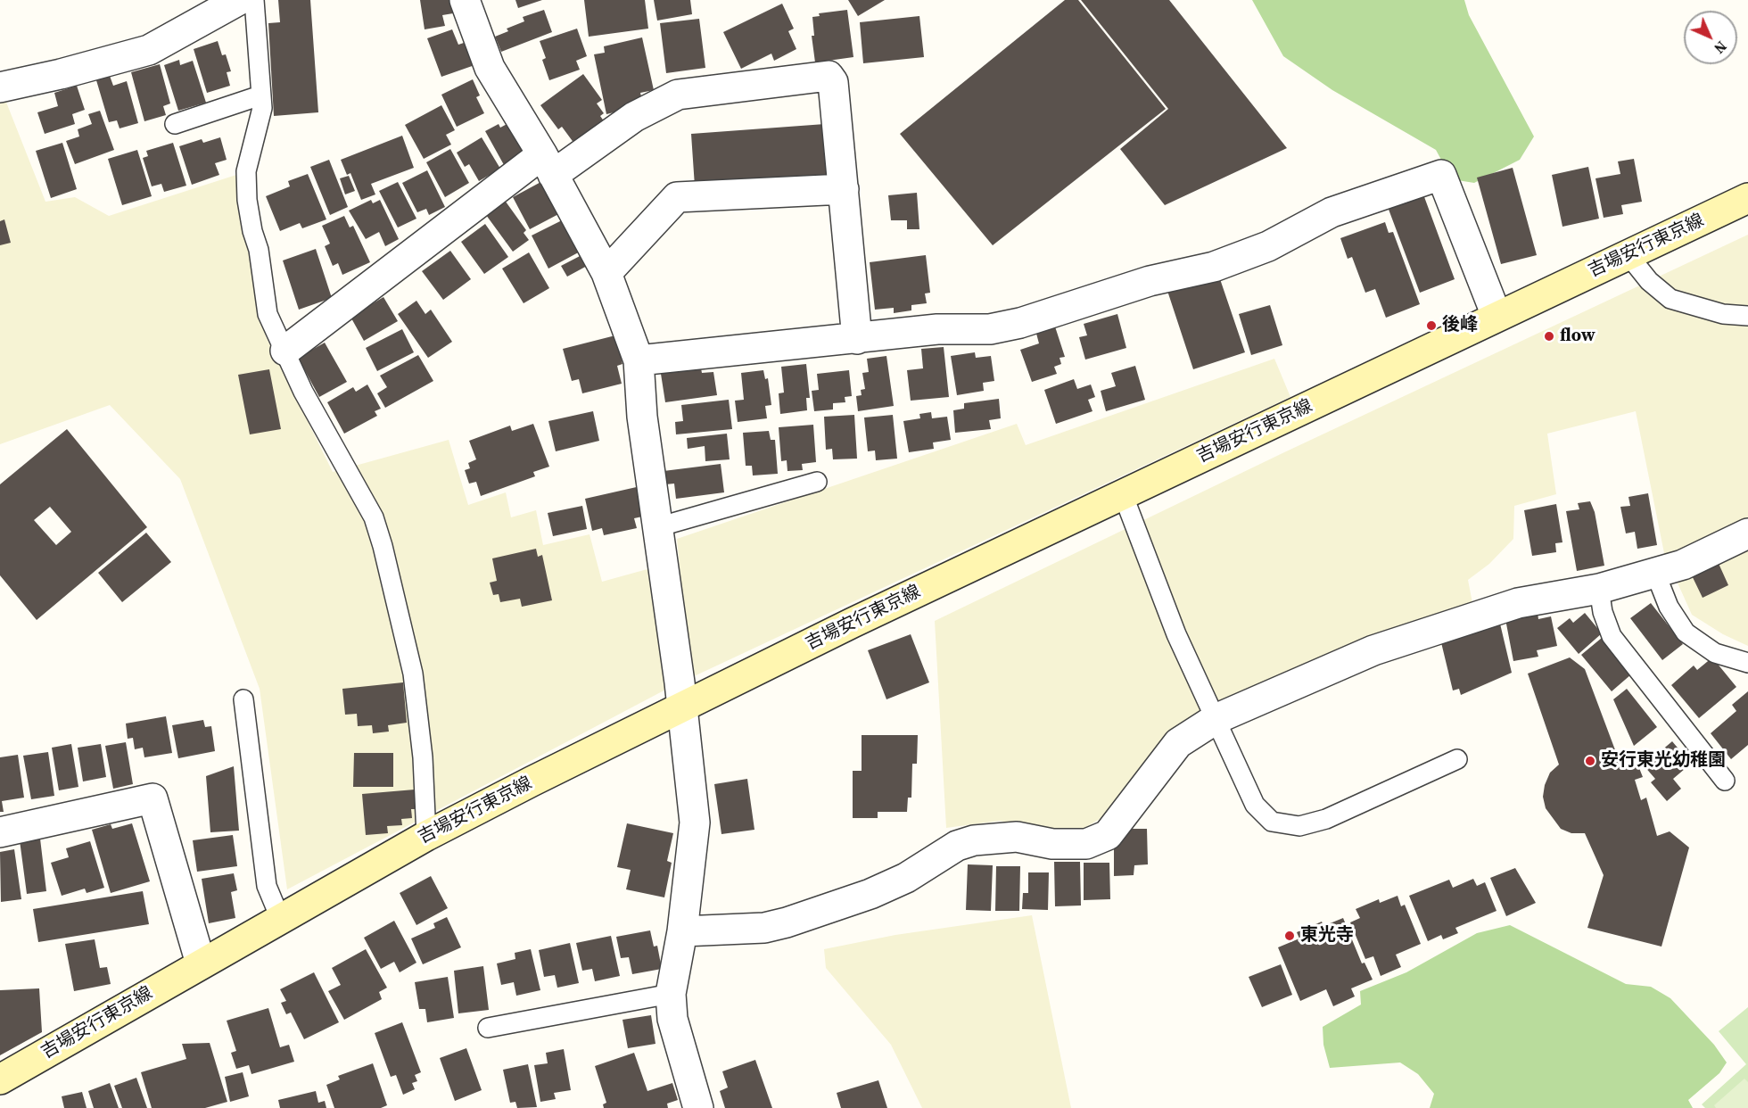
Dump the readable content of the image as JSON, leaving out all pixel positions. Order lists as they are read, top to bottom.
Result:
{
  "streets": {
    "main road": ["吉場安行東京線"]
  },
  "places": [
    "後峰",
    "flow",
    "安行東光幼稚園",
    "東光寺"
  ],
  "north": "bottom right"
}
